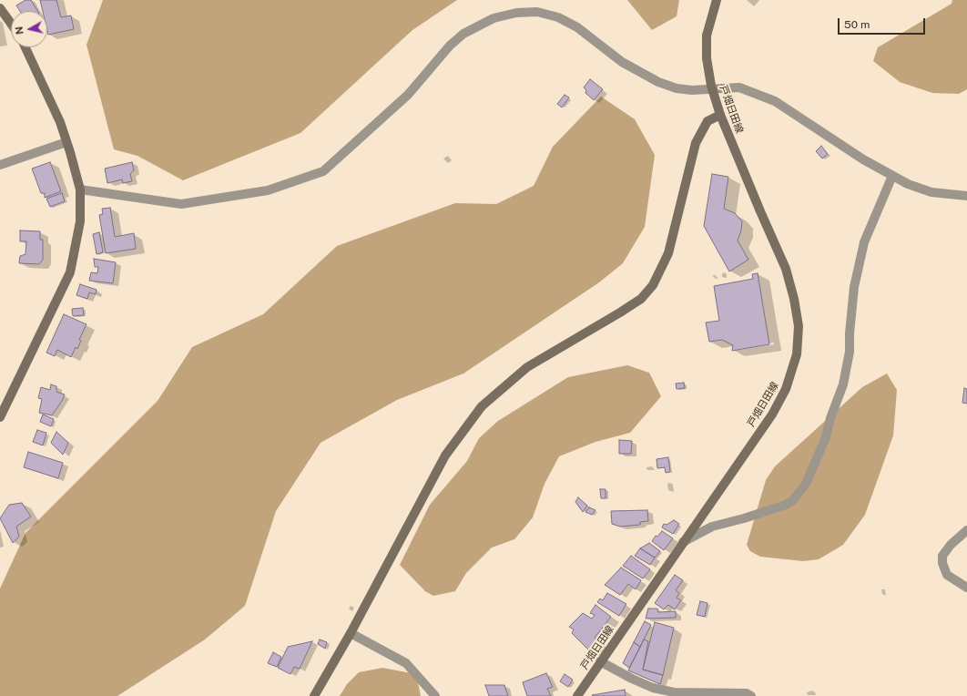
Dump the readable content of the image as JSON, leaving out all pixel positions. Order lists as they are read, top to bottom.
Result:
{
  "streets": {
    "street": ["戸畑日田線"]
  },
  "scale_bar": "50 m",
  "north": "left"
}
